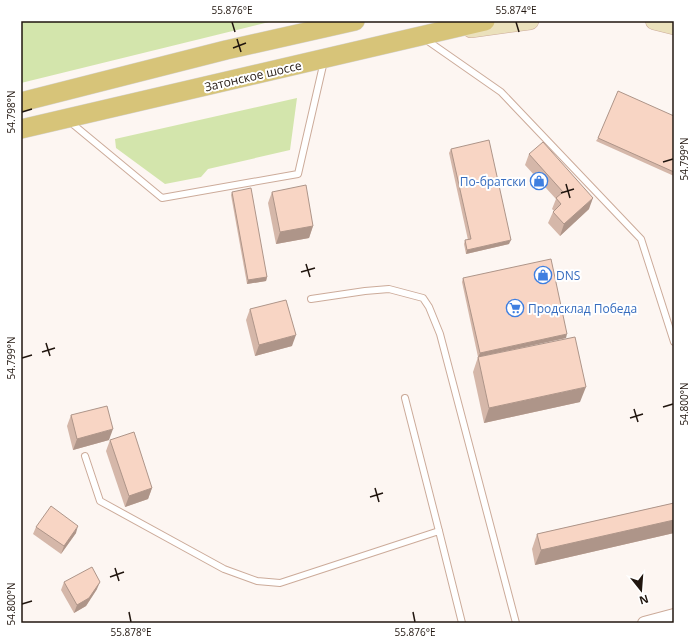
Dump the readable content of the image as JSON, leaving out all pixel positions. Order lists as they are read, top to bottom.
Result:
{
  "streets": {
    "main road": ["Затонское шоссе"]
  },
  "places": {
    "shop": ["По-братски", "DNS"],
    "supermarket": ["Продсклад Победа"]
  },
  "north": "bottom",
  "coordinates": [
    "55.876°E",
    "55.874°E",
    "54.798°N",
    "54.799°N",
    "54.800°N",
    "55.878°E"
  ]
}
